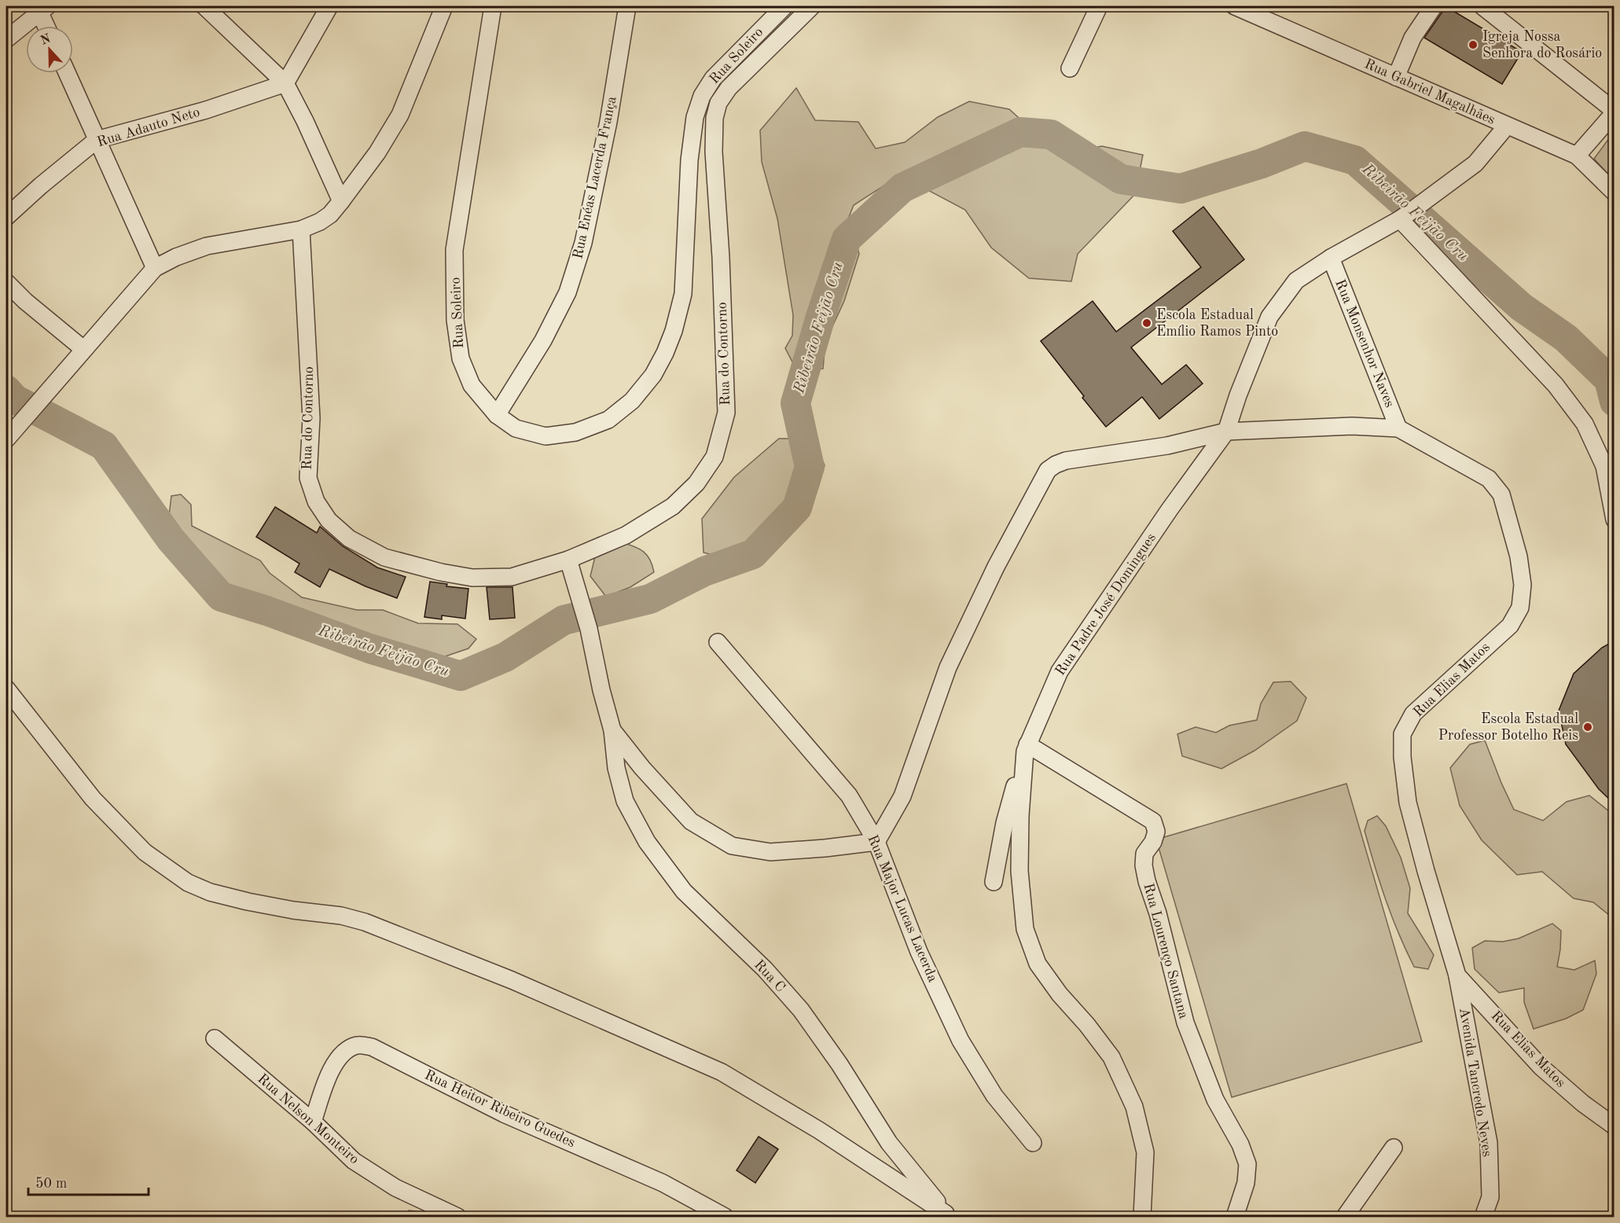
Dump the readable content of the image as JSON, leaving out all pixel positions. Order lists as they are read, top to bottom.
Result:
{
  "streets": {
    "street": [
      "Rua Soleiro",
      "Rua Gabriel Magalhães",
      "Rua Adauto Neto",
      "Rua Enéas Lacerda França",
      "Rua Monsenhor Naves",
      "Rua do Contorno",
      "Rua Padre José Domingues",
      "Rua Elias Matos",
      "Rua Major Lucas Lacerda",
      "Rua Lourenço Santana",
      "Rua C",
      "Avenida Tancredo Neves",
      "Rua Heitor Ribeiro Guedes",
      "Rua Nelson Monteiro"
    ]
  },
  "crossings": [
    ["Rua Soleiro", "Rua Enéas Lacerda França"],
    ["Rua Gabriel Magalhães", "Rua Padre José Domingues"],
    ["Rua Monsenhor Naves", "Rua Padre José Domingues"],
    ["Rua Monsenhor Naves", "Rua Elias Matos"],
    ["Rua Padre José Domingues", "Rua Elias Matos"],
    ["Rua Padre José Domingues", "Rua Lourenço Santana"],
    ["Rua Elias Matos", "Rua Major Lucas Lacerda"],
    ["Rua Elias Matos", "Avenida Tancredo Neves"],
    ["Rua Heitor Ribeiro Guedes", "Rua Nelson Monteiro"]
  ],
  "water": ["Ribeirão Feijão Cru"],
  "places": ["Igreja Nossa Senhora do Rosário", "Escola Estadual Emílio Ramos Pinto", "Escola Estadual Professor Botelho Reis"],
  "scale_bar": "50 m",
  "north": "top"
}
